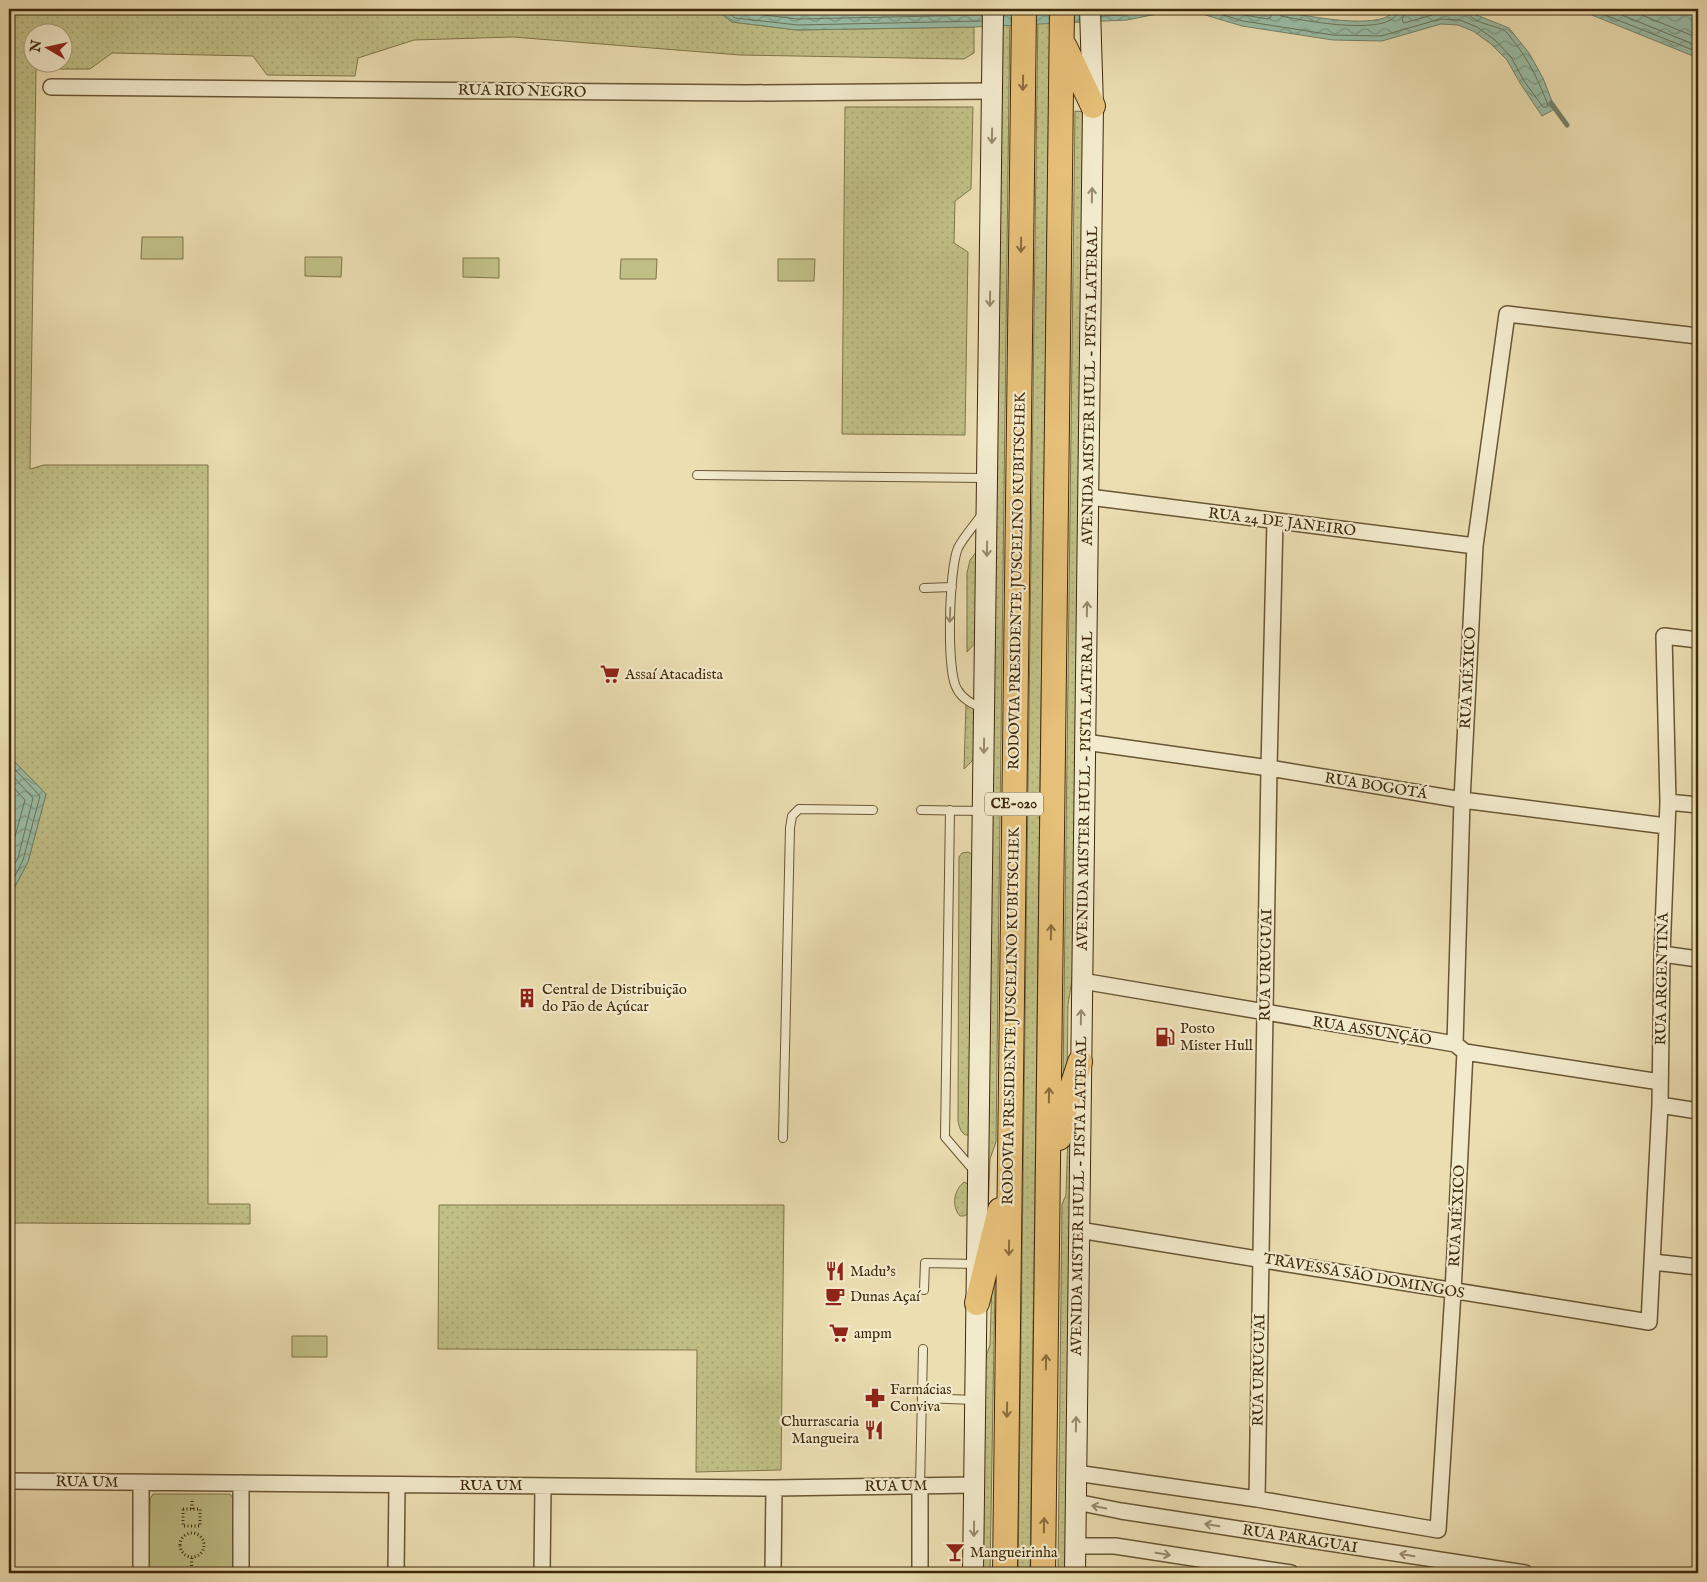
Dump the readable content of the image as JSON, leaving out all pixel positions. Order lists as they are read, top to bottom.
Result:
{
  "streets": {
    "highway": ["RODOVIA PRESIDENTE JUSCELINO KUBITSCHEK", "CE-020"],
    "main road": ["AVENIDA MISTER HULL - PISTA LATERAL"],
    "street": [
      "RUA RIO NEGRO",
      "RUA 24 DE JANEIRO",
      "RUA MÉXICO",
      "RUA BOGOTÁ",
      "RUA URUGUAI",
      "RUA ARGENTINA",
      "RUA ASSUNÇÃO",
      "TRAVESSA SÃO DOMINGOS",
      "RUA UM",
      "RUA PARAGUAI"
    ]
  },
  "crossings": [
    ["AVENIDA MISTER HULL - PISTA LATERAL", "RUA 24 DE JANEIRO"],
    ["AVENIDA MISTER HULL - PISTA LATERAL", "RUA BOGOTÁ"],
    ["AVENIDA MISTER HULL - PISTA LATERAL", "RUA ASSUNÇÃO"],
    ["AVENIDA MISTER HULL - PISTA LATERAL", "TRAVESSA SÃO DOMINGOS"],
    ["AVENIDA MISTER HULL - PISTA LATERAL", "RUA PARAGUAI"],
    ["RUA 24 DE JANEIRO", "RUA MÉXICO"],
    ["RUA 24 DE JANEIRO", "RUA URUGUAI"],
    ["RUA MÉXICO", "RUA BOGOTÁ"],
    ["RUA MÉXICO", "RUA URUGUAI"],
    ["RUA MÉXICO", "RUA ASSUNÇÃO"],
    ["RUA MÉXICO", "TRAVESSA SÃO DOMINGOS"],
    ["RUA BOGOTÁ", "RUA URUGUAI"],
    ["RUA BOGOTÁ", "RUA ARGENTINA"],
    ["RUA URUGUAI", "RUA ASSUNÇÃO"],
    ["RUA URUGUAI", "TRAVESSA SÃO DOMINGOS"],
    ["RUA ARGENTINA", "RUA ASSUNÇÃO"],
    ["RUA ARGENTINA", "TRAVESSA SÃO DOMINGOS"]
  ],
  "places": {
    "supermarket": ["Assaí Atacadista", "ampm"],
    "building": ["Central de Distribuição do Pão de Açúcar"],
    "fuel station": ["Posto Mister Hull"],
    "restaurant": ["Madu's", "Churrascaria Mangueira"],
    "cafe": ["Dunas Açaí"],
    "pharmacy": ["Farmácias Conviva"],
    "bar": ["Mangueirinha"]
  },
  "north": "left"
}
